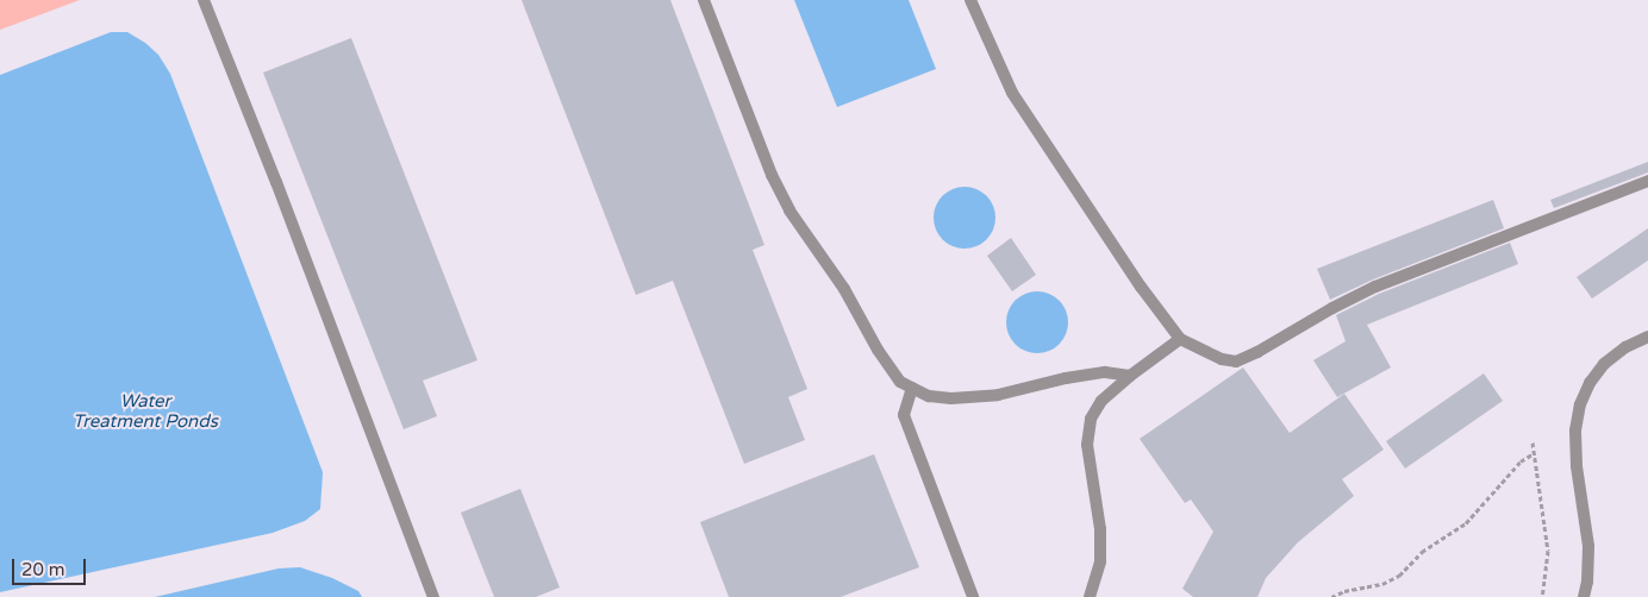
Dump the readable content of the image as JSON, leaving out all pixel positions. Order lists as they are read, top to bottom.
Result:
{
  "water": ["Water Treatment Ponds"],
  "scale_bar": "20 m"
}
